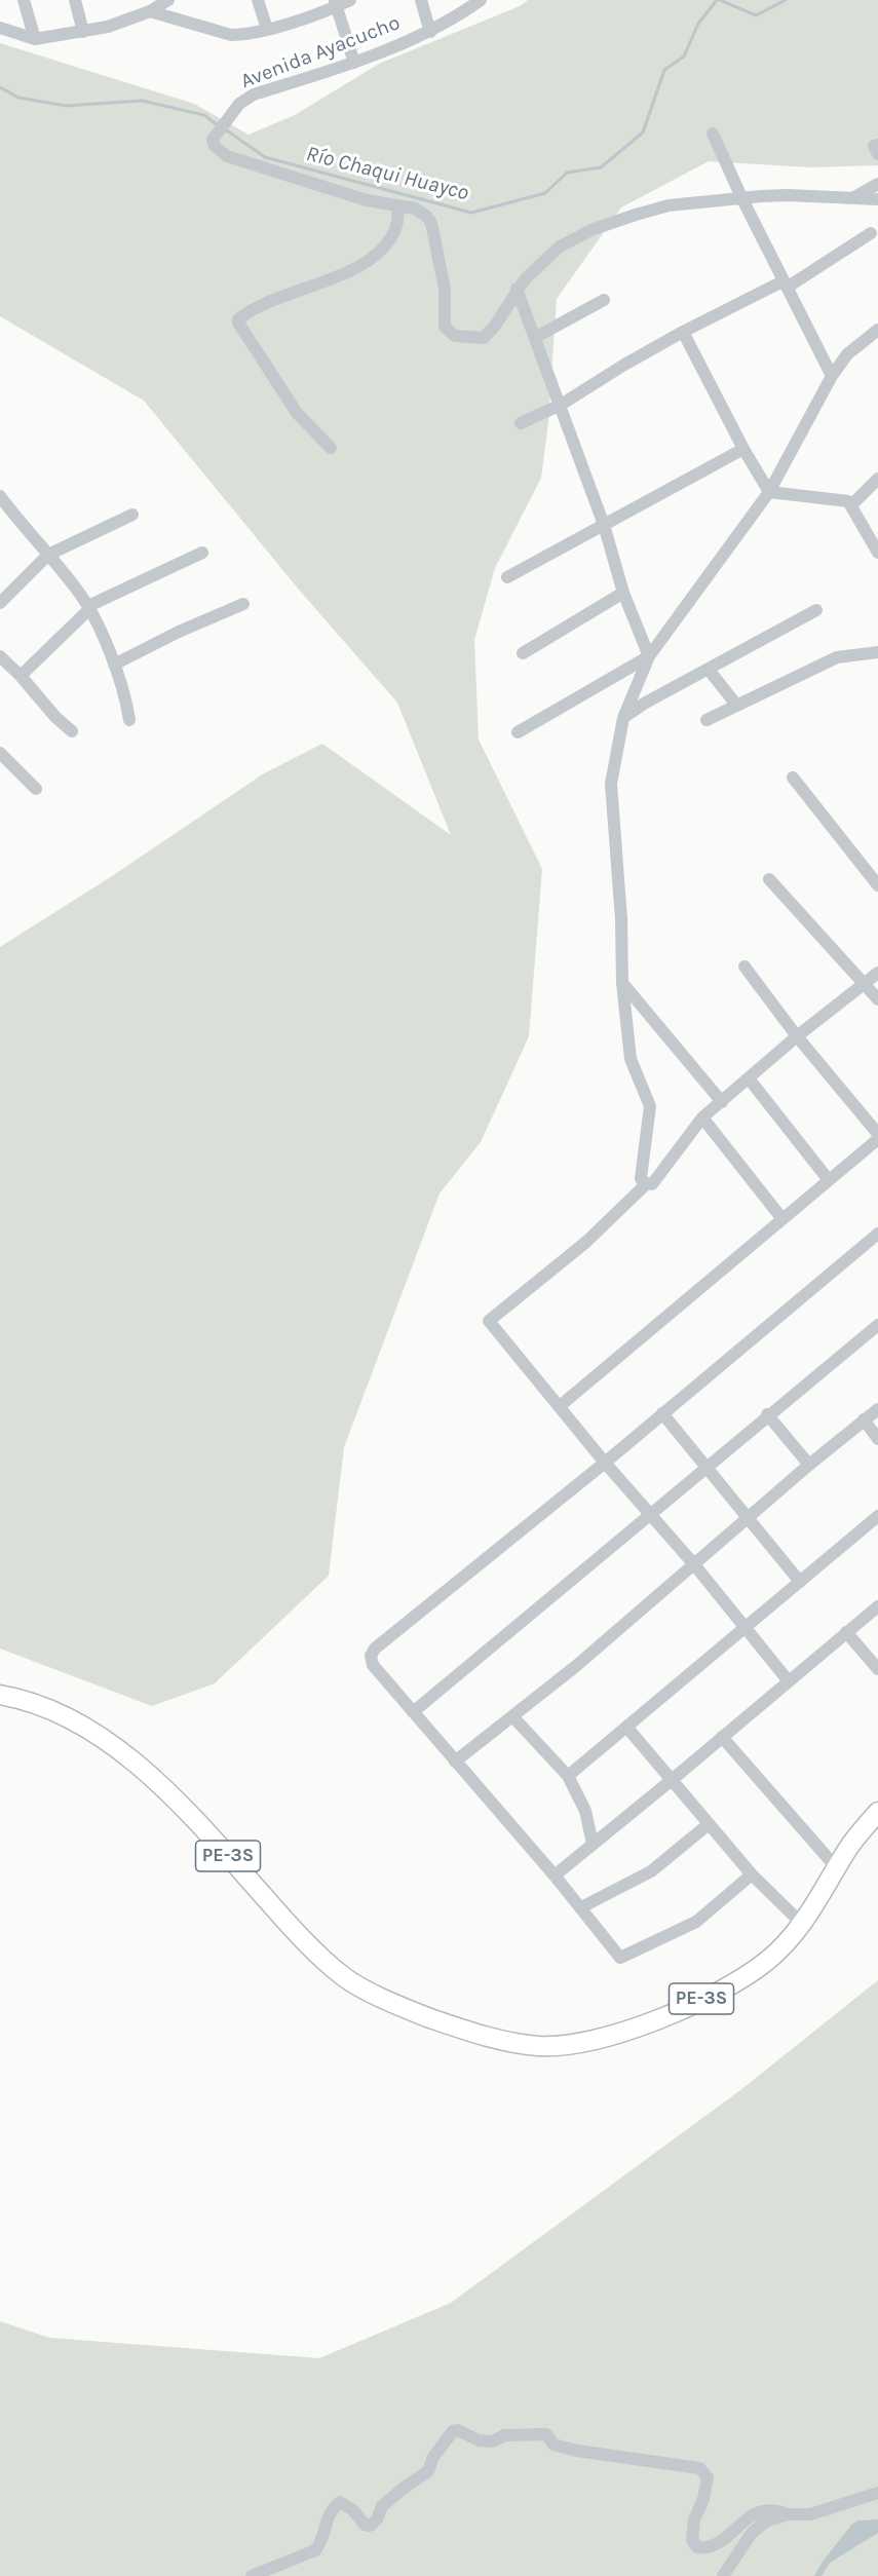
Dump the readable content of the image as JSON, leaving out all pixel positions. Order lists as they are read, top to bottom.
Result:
{
  "streets": {
    "highway": ["PE-3S"],
    "street": ["Avenida Ayacucho"]
  },
  "water": ["Río Chaqui Huayco"]
}
